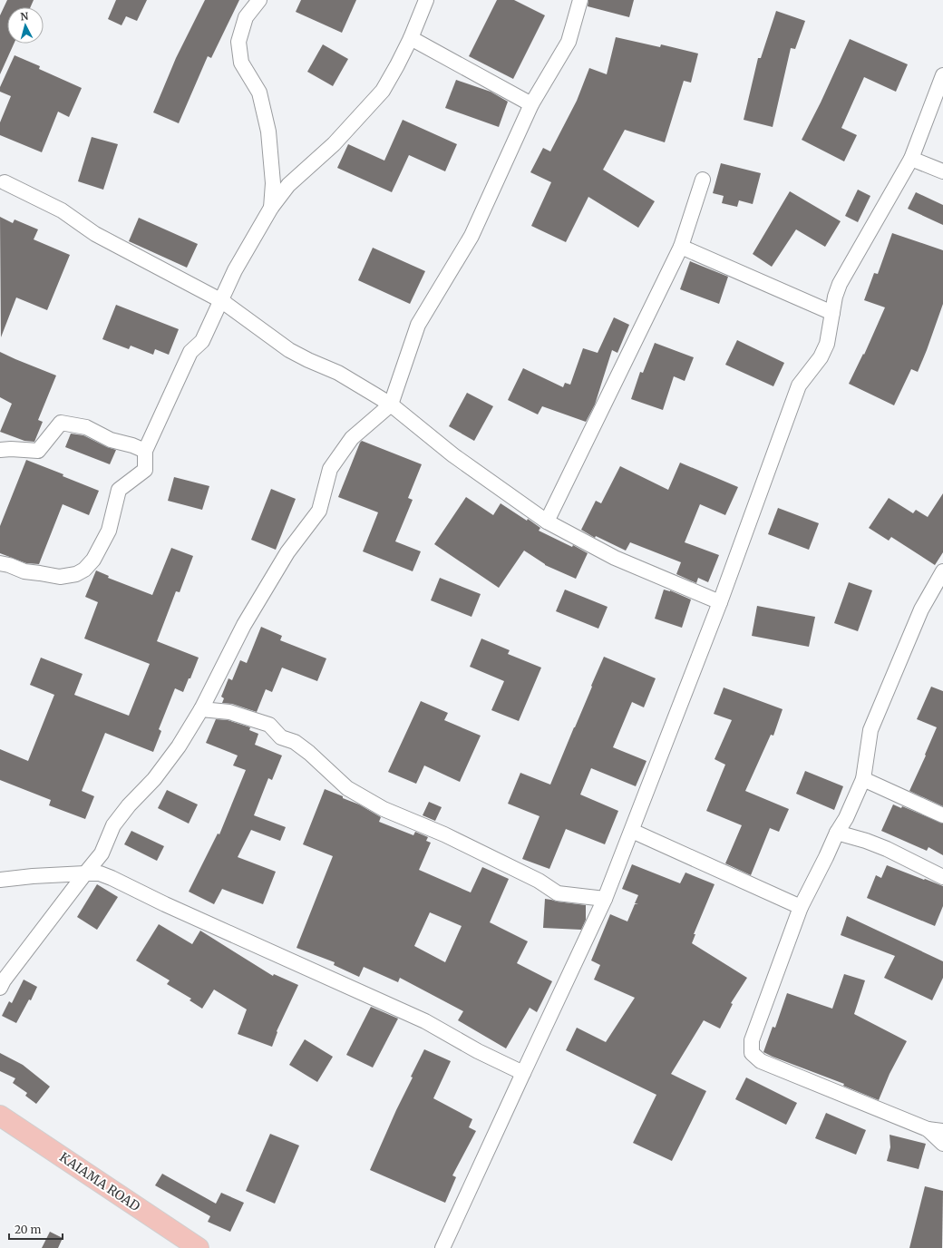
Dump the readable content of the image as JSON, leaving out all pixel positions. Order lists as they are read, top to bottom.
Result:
{
  "streets": {
    "highway": ["KAIAMA ROAD"]
  },
  "scale_bar": "20 m",
  "north": "top"
}
